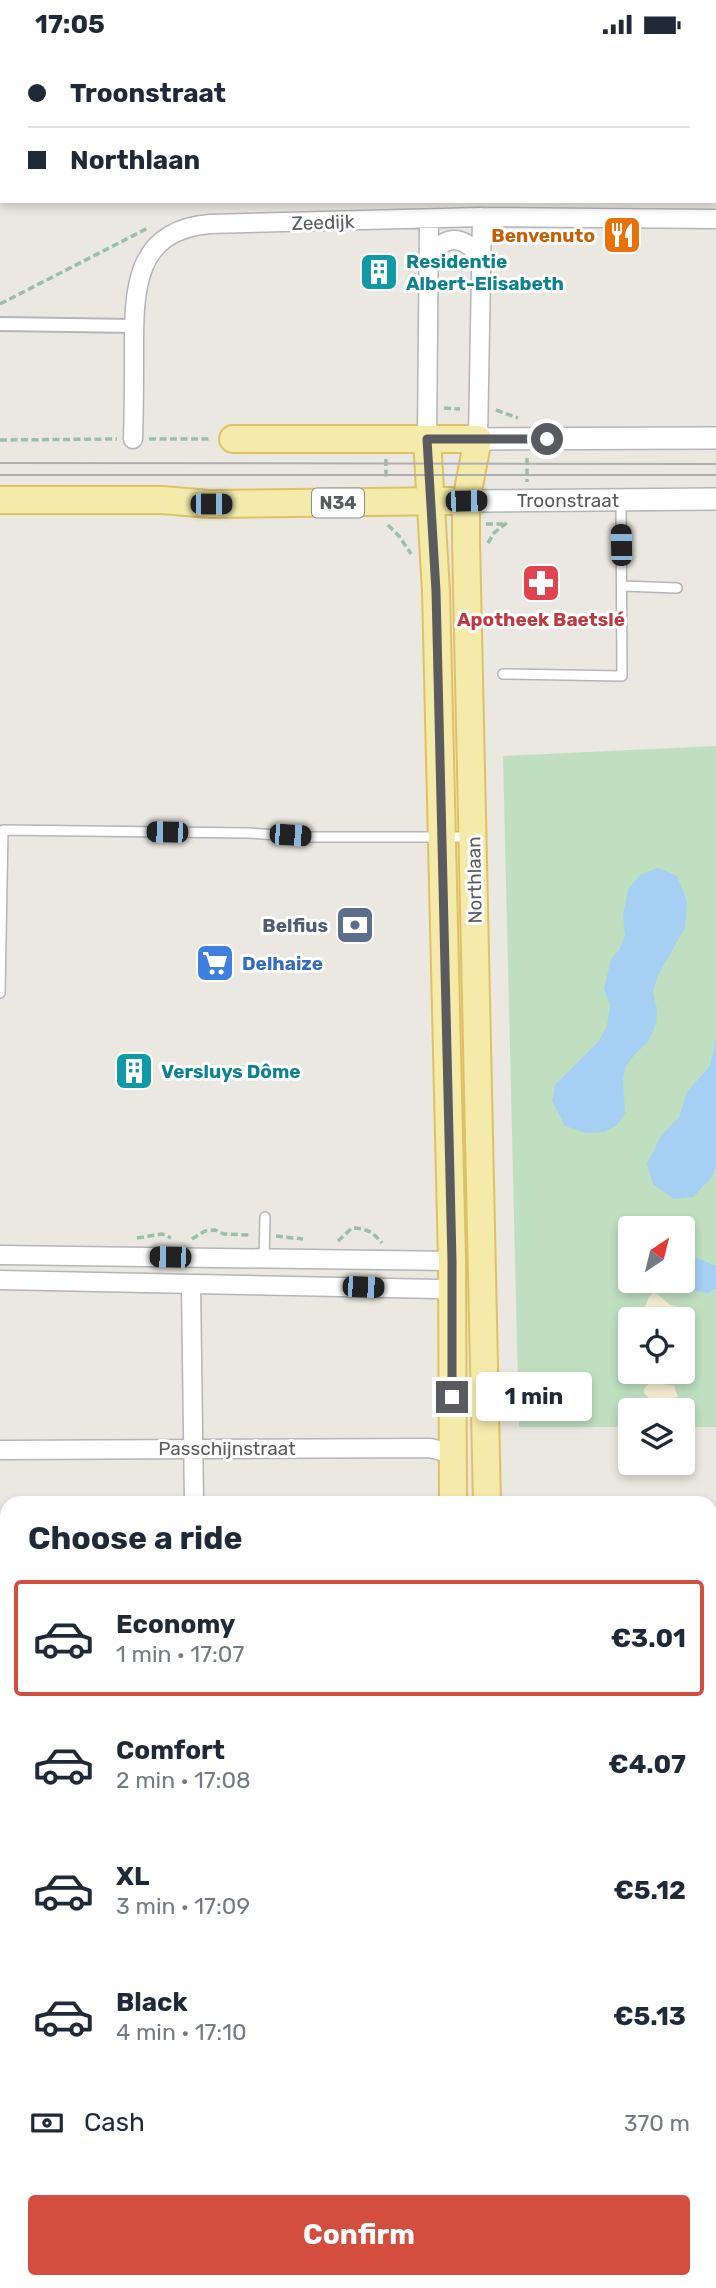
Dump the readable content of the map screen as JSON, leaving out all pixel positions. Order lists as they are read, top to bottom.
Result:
{
  "streets": {
    "main road": ["Troonstraat", "N34", "Northlaan"],
    "street": ["Zeedijk", "Passchijnstraat"]
  },
  "crossings": [
    ["Zeedijk", "Northlaan"],
    ["Troonstraat", "Northlaan"],
    ["Northlaan", "Passchijnstraat"]
  ],
  "places": {
    "restaurant": ["Benvenuto"],
    "building": ["Residentie Albert-Elisabeth", "Versluys Dôme"],
    "pharmacy": ["Apotheek Baetslé"],
    "bank": ["Belfius"],
    "supermarket": ["Delhaize"]
  },
  "north": "top right",
  "page": {
    "status": "17:05",
    "banner": ["Troonstraat", "Northlaan"],
    "bubble": "1 min",
    "heading": "Choose a ride",
    "list": [
      {
        "name": "Economy",
        "note": "1 min · 17:07",
        "value": "€3.01"
      },
      {
        "name": "Comfort",
        "note": "2 min · 17:08",
        "value": "€4.07"
      },
      {
        "name": "XL",
        "note": "3 min · 17:09",
        "value": "€5.12"
      },
      {
        "name": "Black",
        "note": "4 min · 17:10",
        "value": "€5.13"
      }
    ],
    "pay": ["Cash", "370 m"],
    "buttons": "Confirm"
  }
}
